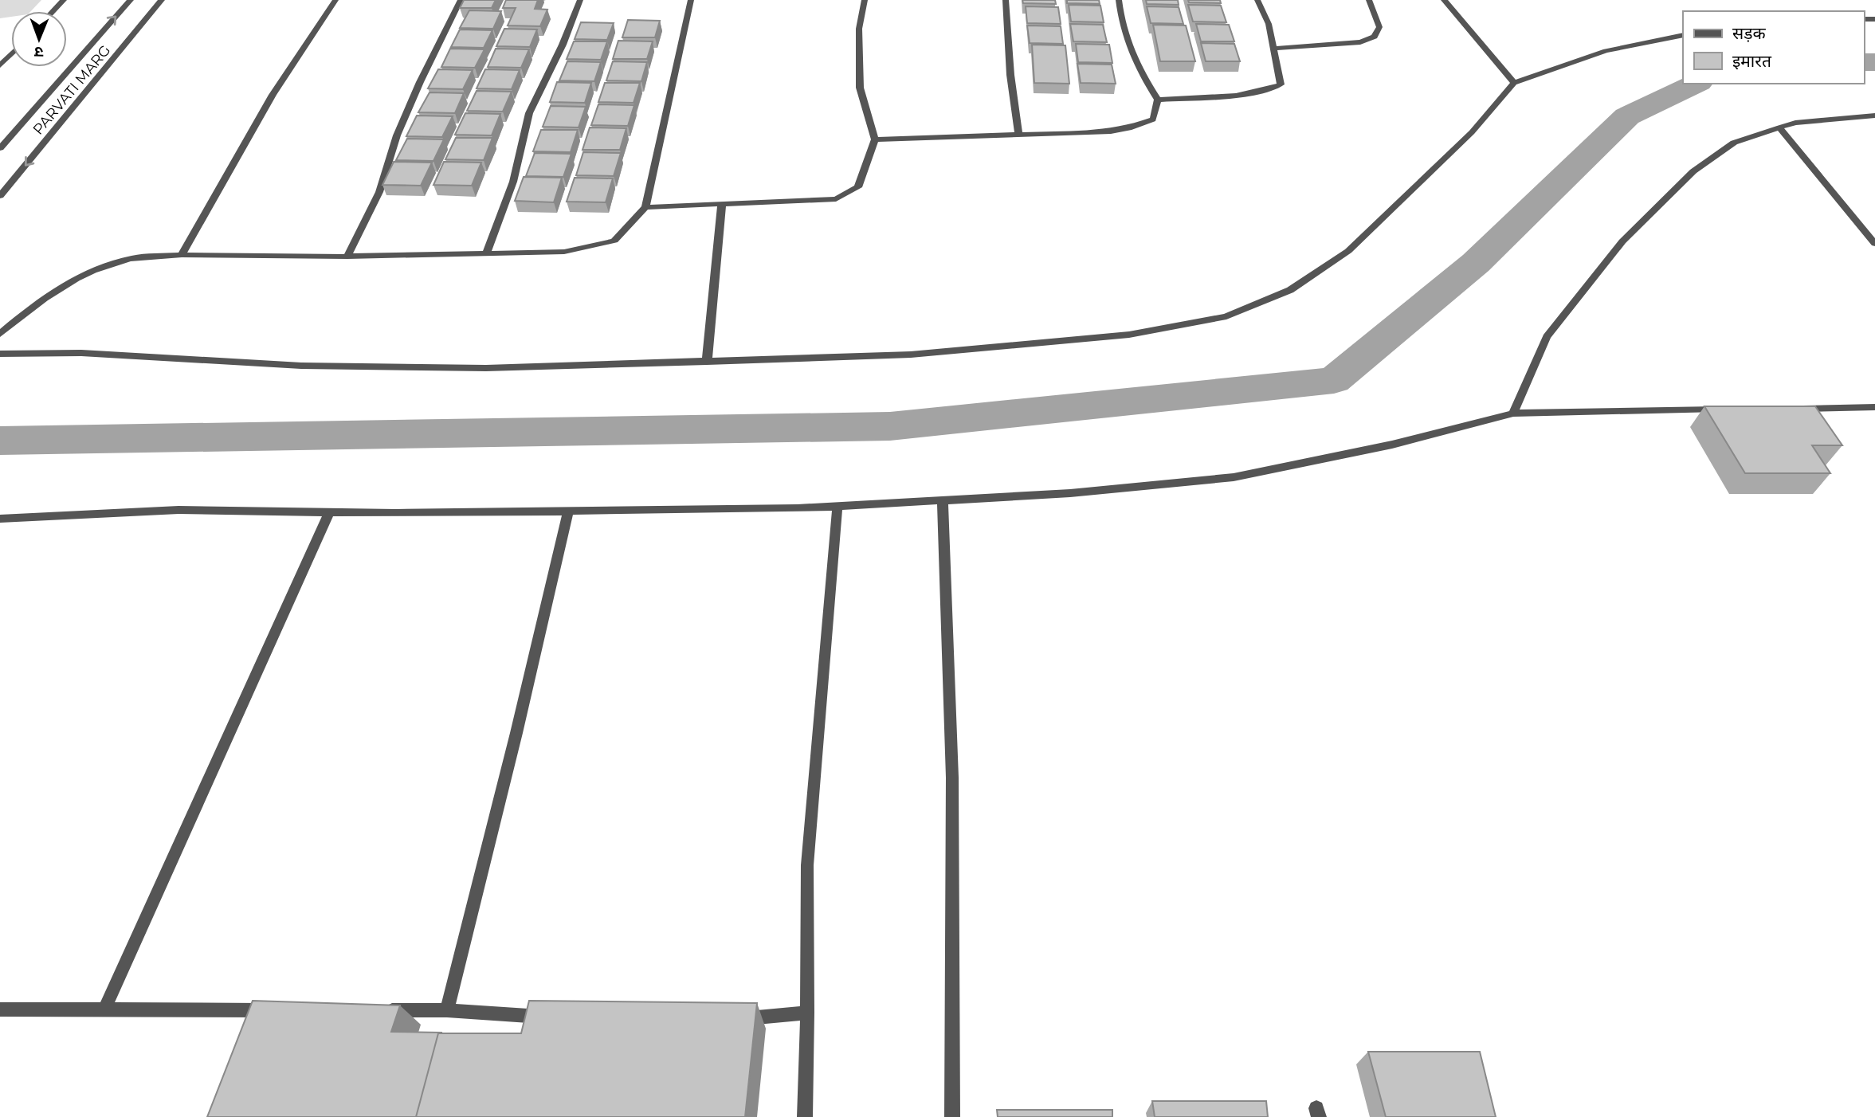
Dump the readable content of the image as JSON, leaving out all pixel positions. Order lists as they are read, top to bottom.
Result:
{
  "streets": {
    "street": ["PARVATI MARG"]
  },
  "legend": ["सड़क", "इमारत"],
  "north": "bottom"
}
